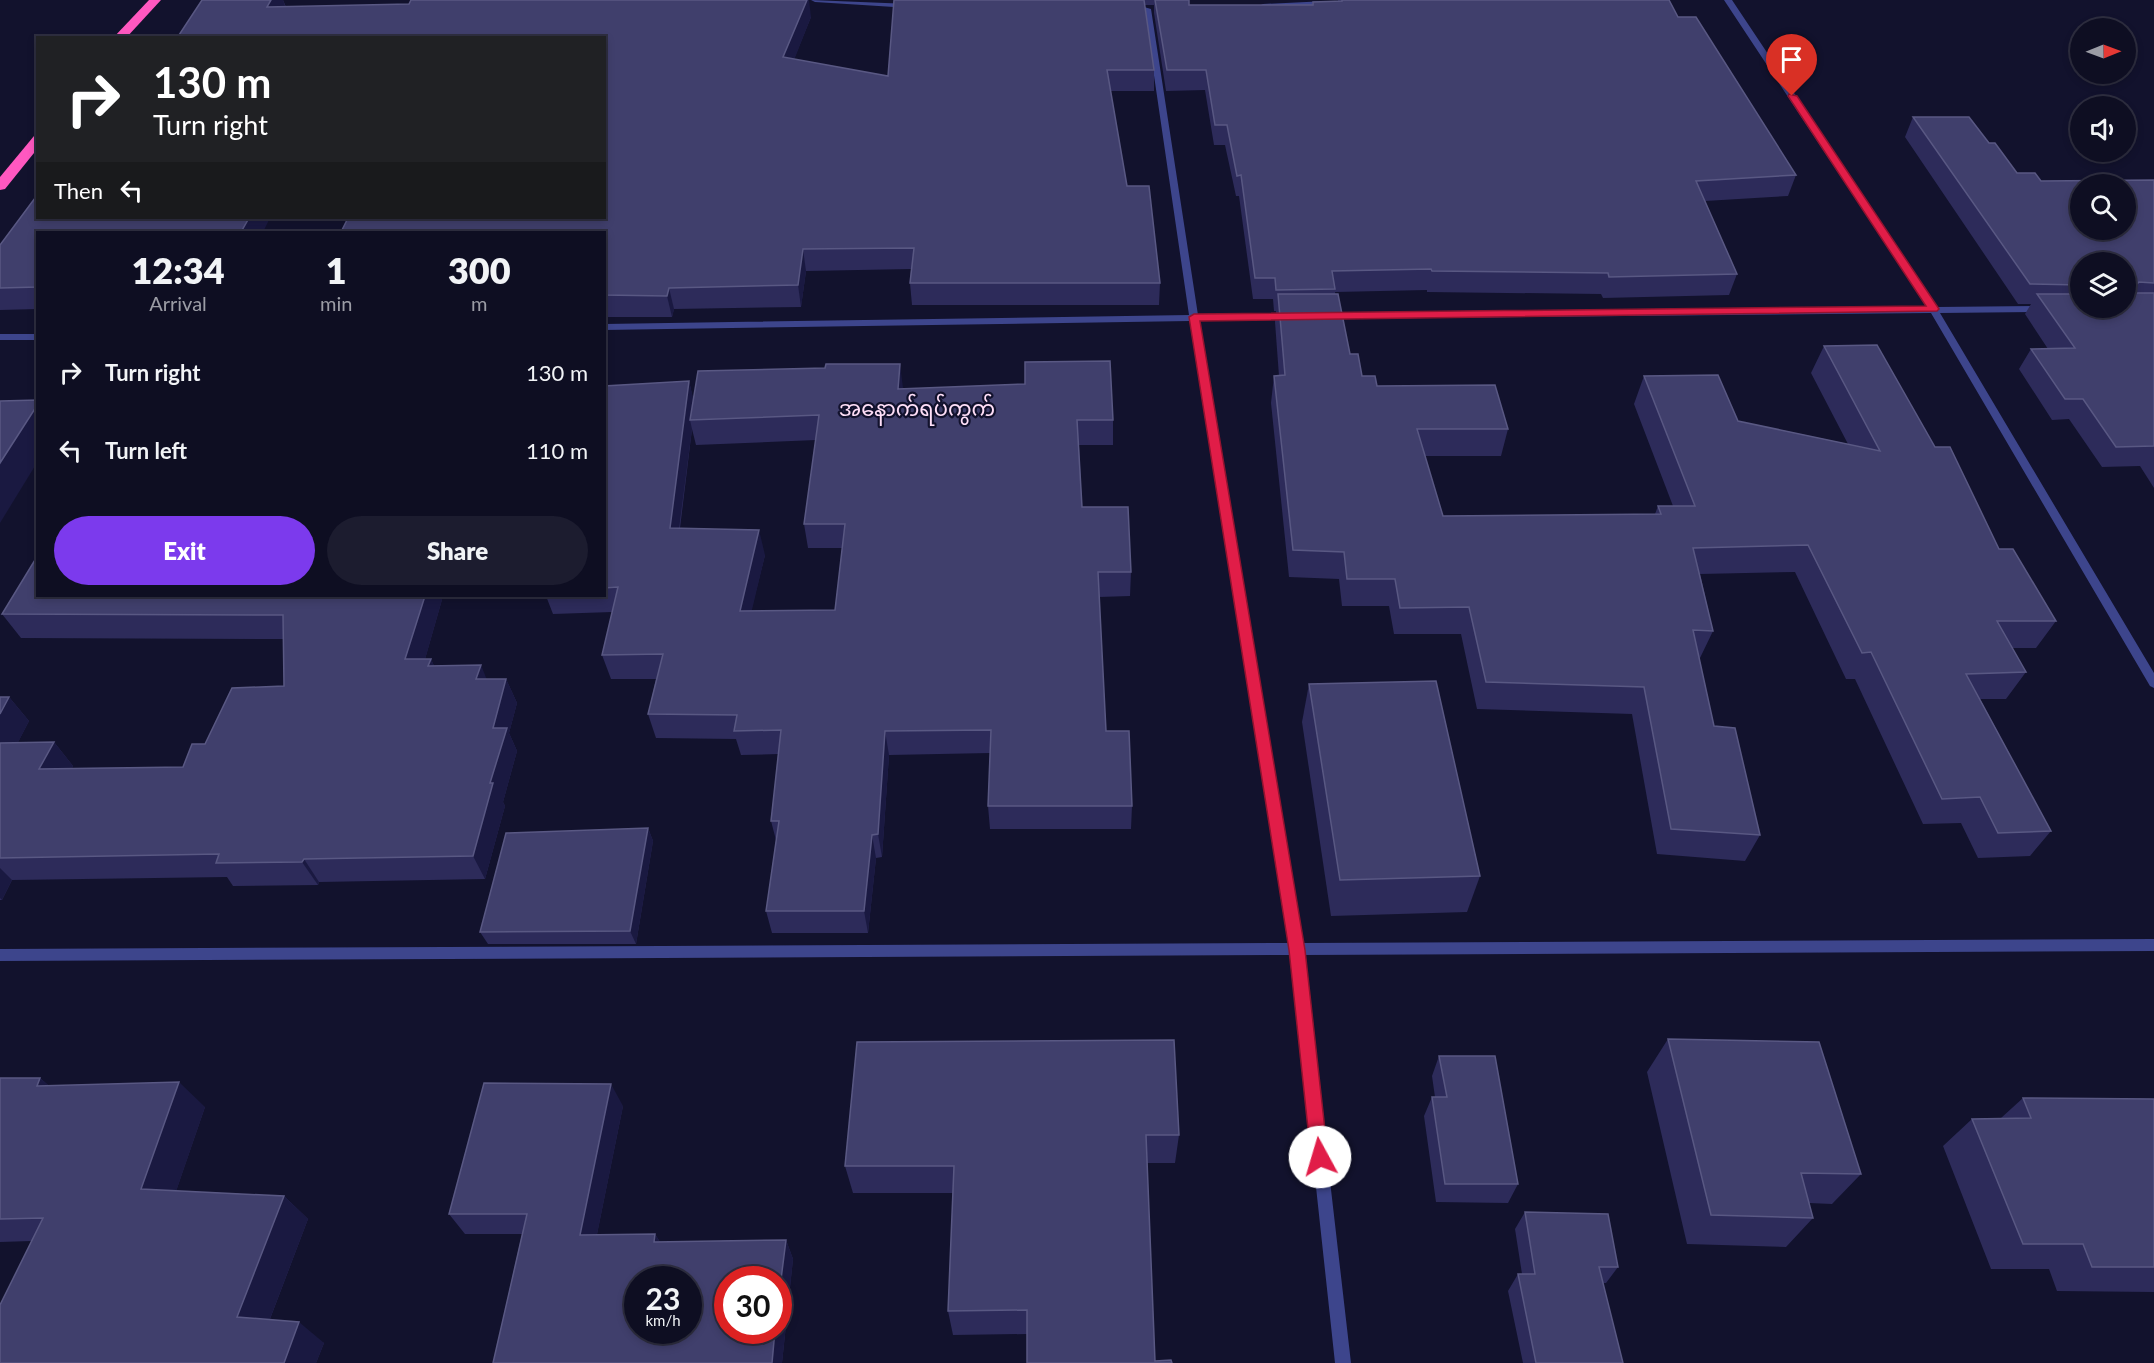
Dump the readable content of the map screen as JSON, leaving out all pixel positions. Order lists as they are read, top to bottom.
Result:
{
  "districts": ["အနောက်ရပ်ကွက်"],
  "north": "right",
  "page": {
    "turn": ["130 m", "Turn right"],
    "then": "Then",
    "eta": [
      "12:34",
      "Arrival",
      "1",
      "min",
      "300",
      "m"
    ],
    "list": [
      {
        "name": "Turn right",
        "value": "130 m"
      },
      {
        "name": "Turn left",
        "value": "110 m"
      }
    ],
    "buttons": ["Exit", "Share"],
    "speed": "23 km/h",
    "limit": "30"
  }
}
